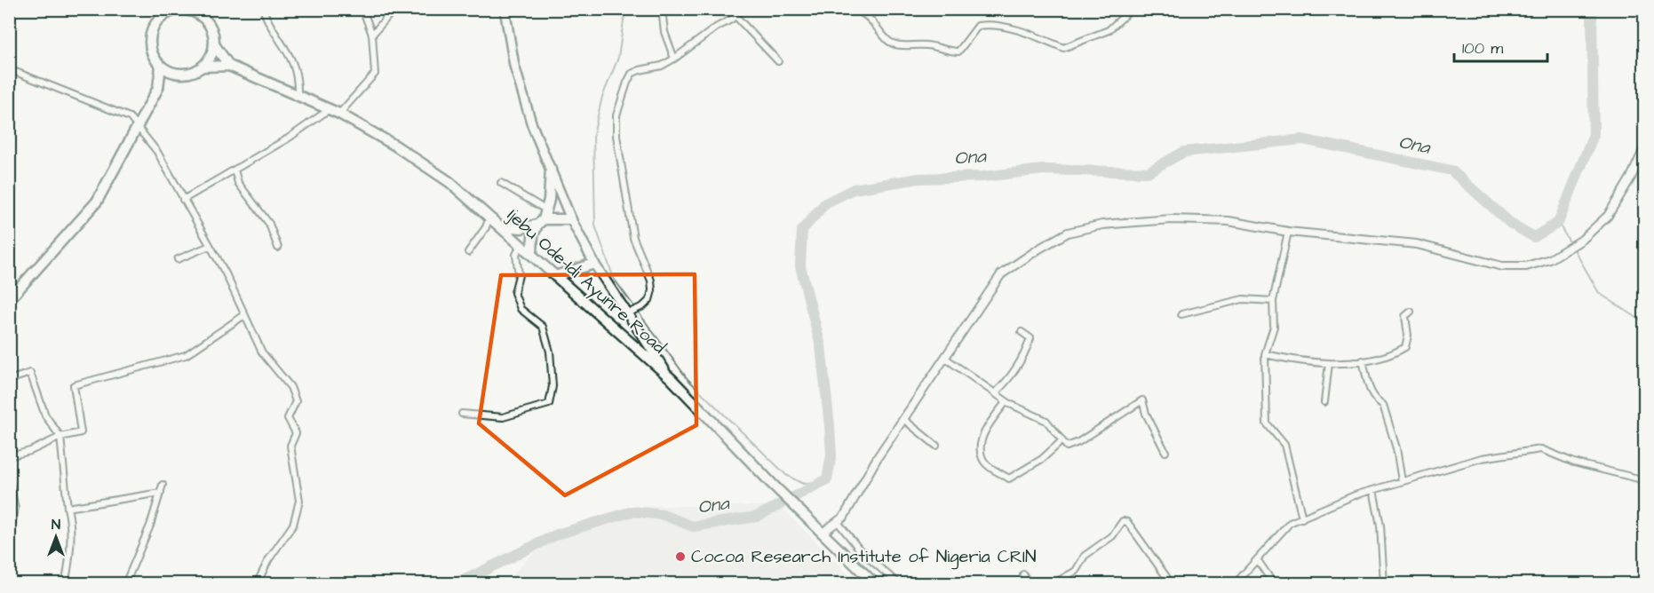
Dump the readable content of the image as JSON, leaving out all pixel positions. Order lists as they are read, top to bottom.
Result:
{
  "streets": {
    "main road": ["Ijebu Ode-Idi Ayunre Road"]
  },
  "water": ["Ona"],
  "places": ["Cocoa Research Institute of Nigeria CRIN"],
  "scale_bar": "100 m",
  "north": "top"
}
